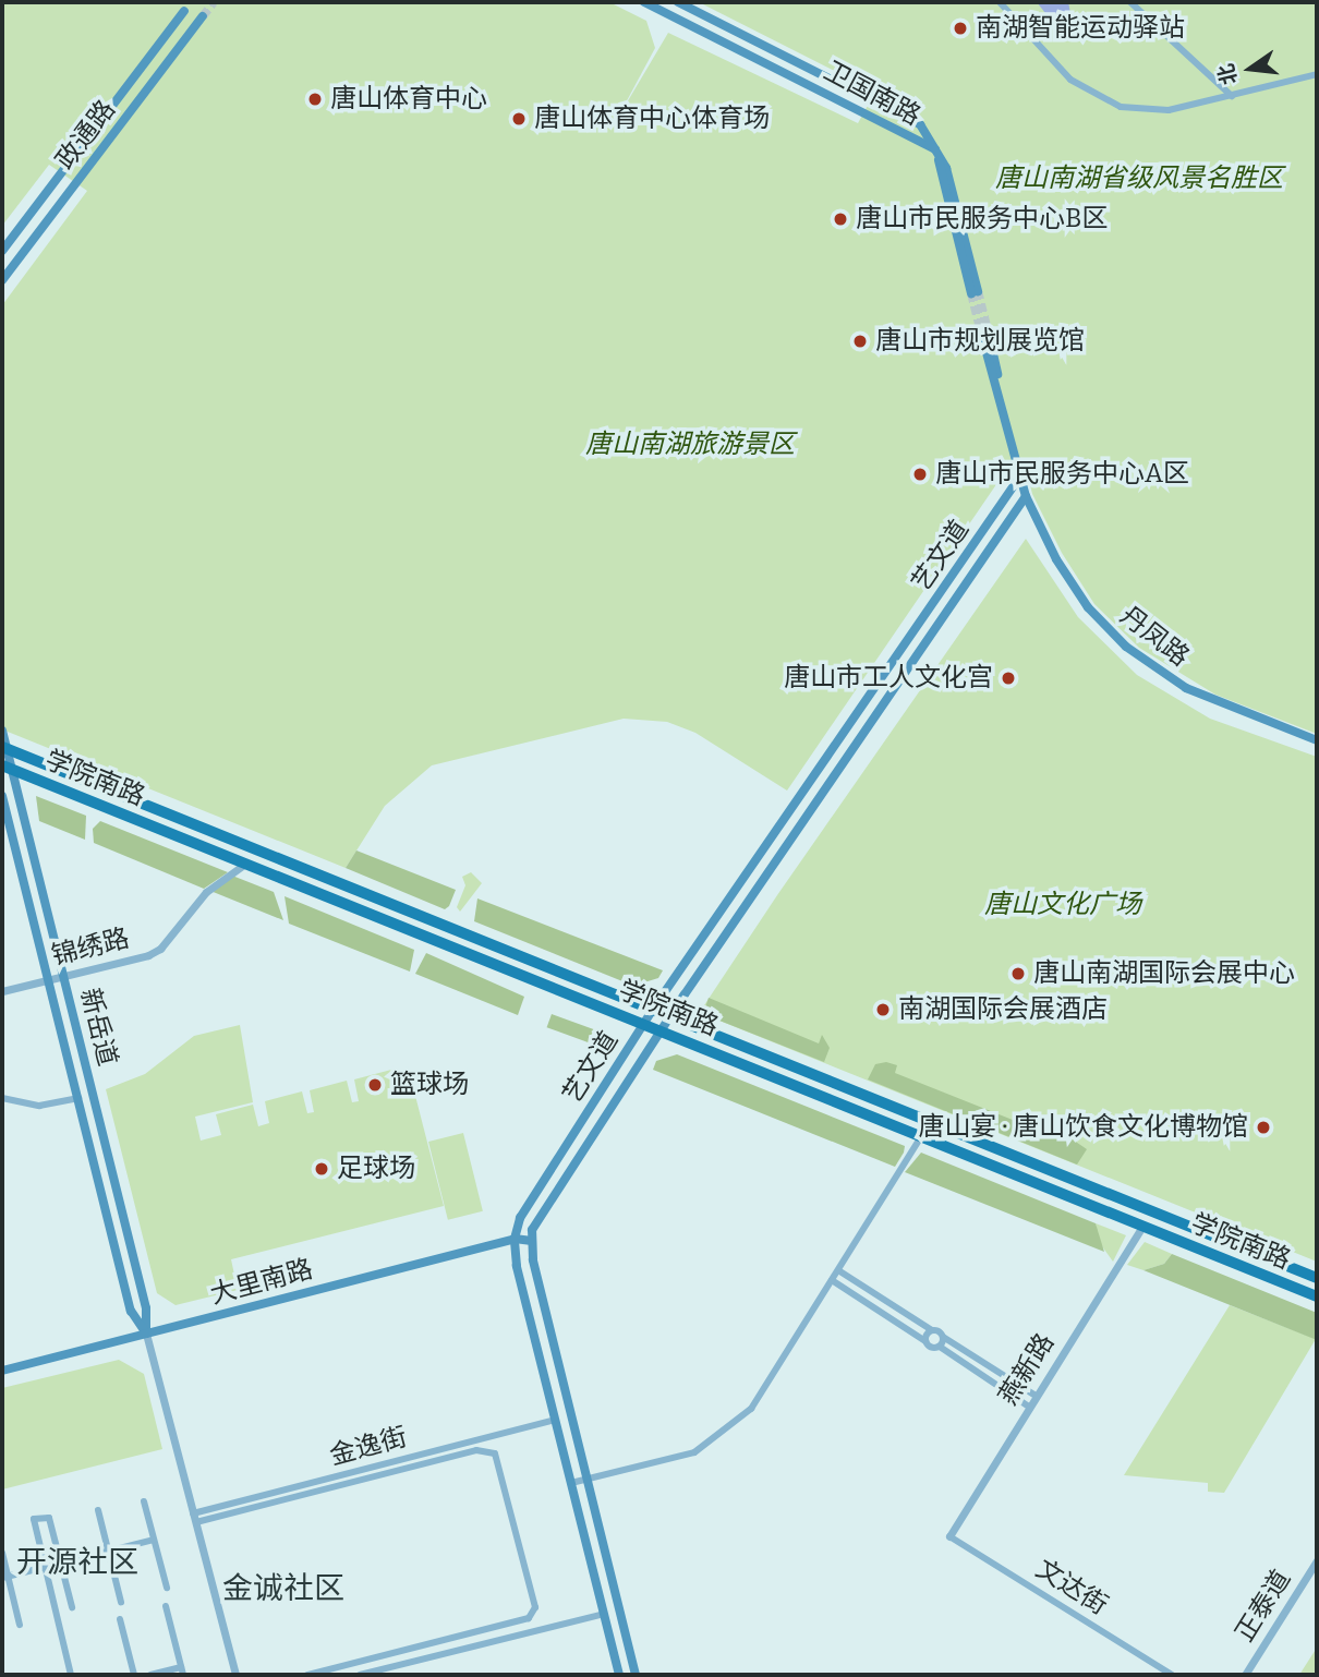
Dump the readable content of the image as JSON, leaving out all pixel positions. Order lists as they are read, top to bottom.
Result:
{
  "streets": {
    "main road": [
      "卫国南路",
      "政通路",
      "艺文道",
      "丹凤路",
      "学院南路",
      "新岳道",
      "大里南路"
    ],
    "street": [
      "锦绣路",
      "燕新路",
      "金逸街",
      "文达街",
      "正泰道"
    ]
  },
  "crossings": [
    ["艺文道", "丹凤路"],
    ["艺文道", "学院南路"],
    ["艺文道", "大里南路"],
    ["艺文道", "金逸街"],
    ["学院南路", "锦绣路"],
    ["学院南路", "新岳道"],
    ["学院南路", "燕新路"],
    ["锦绣路", "新岳道"],
    ["新岳道", "大里南路"],
    ["新岳道", "金逸街"],
    ["燕新路", "文达街"]
  ],
  "districts": ["开源社区", "金诚社区"],
  "parks": ["唐山南湖省级风景名胜区", "唐山南湖旅游景区", "唐山文化广场"],
  "places": [
    "南湖智能运动驿站",
    "唐山体育中心",
    "唐山体育中心体育场",
    "唐山市民服务中心B区",
    "唐山市规划展览馆",
    "唐山市民服务中心A区",
    "唐山市工人文化宫",
    "唐山南湖国际会展中心",
    "南湖国际会展酒店",
    "篮球场",
    "唐山宴 · 唐山饮食文化博物馆",
    "足球场"
  ],
  "north": "left"
}
